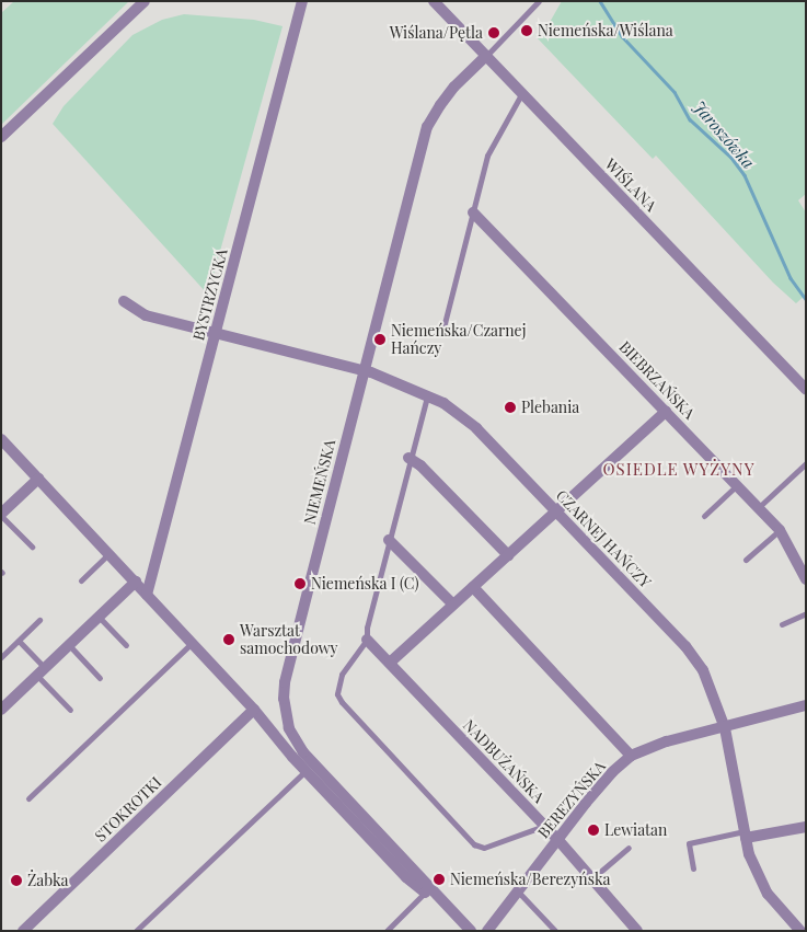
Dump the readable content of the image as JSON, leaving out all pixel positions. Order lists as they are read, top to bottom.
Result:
{
  "streets": {
    "street": [
      "WIŚLANA",
      "BYSTRZYCKA",
      "BIEBRZAŃSKA",
      "NIEMEŃSKA",
      "CZARNEJ HAŃCZY",
      "NADBUŻAŃSKA",
      "BEREZYŃSKA",
      "STOKROTKI"
    ]
  },
  "crossings": [
    ["WIŚLANA", "NIEMEŃSKA"],
    ["BYSTRZYCKA", "NIEMEŃSKA"],
    ["BYSTRZYCKA", "CZARNEJ HAŃCZY"],
    ["NIEMEŃSKA", "CZARNEJ HAŃCZY"],
    ["NIEMEŃSKA", "STOKROTKI"],
    ["CZARNEJ HAŃCZY", "BEREZYŃSKA"],
    ["NADBUŻAŃSKA", "BEREZYŃSKA"]
  ],
  "districts": ["OSIEDLE WYŻYNY"],
  "water": ["Jaroszówka"],
  "places": [
    "Niemeńska/Wiślana",
    "Wiślana/Pętla",
    "Niemeńska/Czarnej Hańczy",
    "Plebania",
    "Niemeńska I (C)",
    "Warsztat samochodowy",
    "Lewiatan",
    "Niemeńska/Berezyńska",
    "Żabka"
  ]
}
